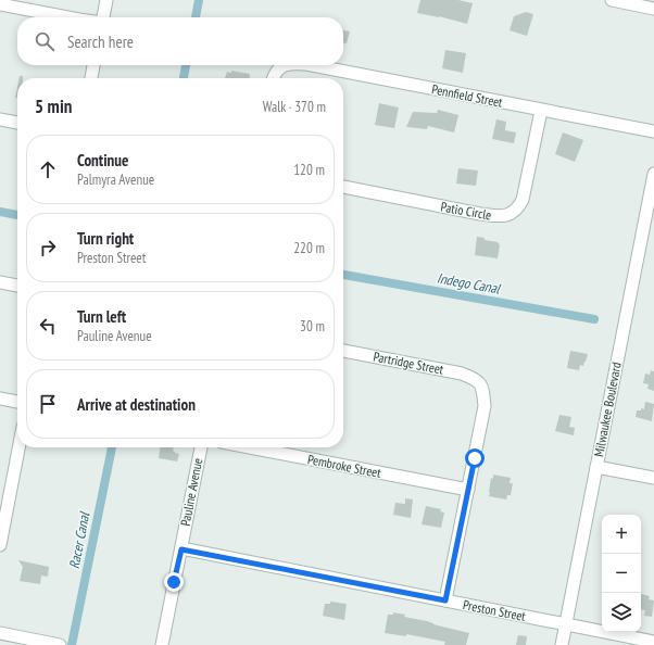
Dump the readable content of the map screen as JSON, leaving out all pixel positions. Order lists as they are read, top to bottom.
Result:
{
  "streets": {
    "street": [
      "Pennfield Street",
      "Patio Circle",
      "Partridge Street",
      "Milwaukee Boulevard",
      "Pembroke Street",
      "Pauline Avenue",
      "Preston Street"
    ]
  },
  "crossings": [
    ["Pennfield Street", "Patio Circle"],
    ["Partridge Street", "Pembroke Street"],
    ["Milwaukee Boulevard", "Preston Street"],
    ["Pauline Avenue", "Preston Street"]
  ],
  "water": ["Indego Canal", "Racer Canal"],
  "page": {
    "search": "Search here",
    "heading": ["5 min", "Walk · 370 m"],
    "list": [
      ["Continue", "Palmyra Avenue", "120 m"],
      ["Turn right", "Preston Street", "220 m"],
      ["Turn left", "Pauline Avenue", "30 m"],
      "Arrive at destination"
    ],
    "map_buttons": ["+", "−"]
  }
}
